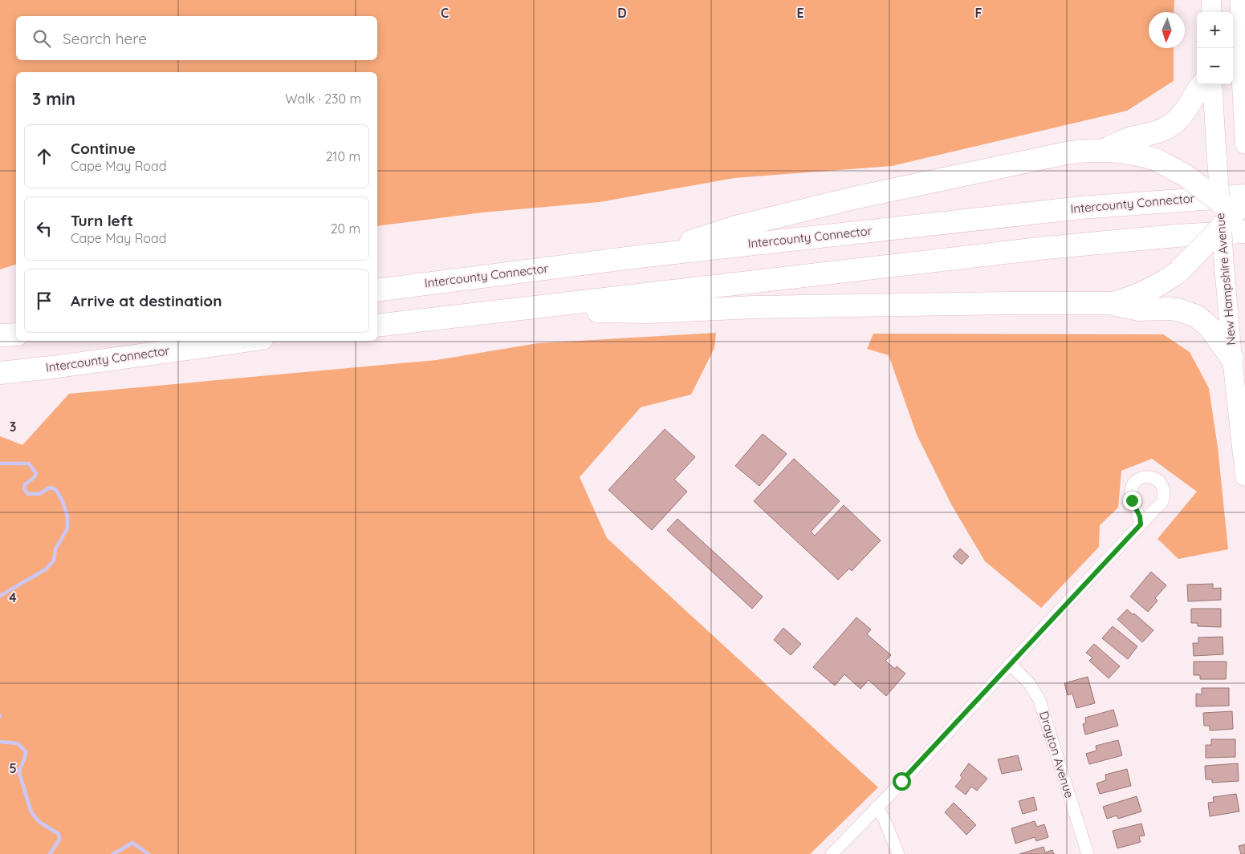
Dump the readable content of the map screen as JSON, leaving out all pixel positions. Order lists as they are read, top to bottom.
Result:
{
  "streets": {
    "highway": ["Intercounty Connector"],
    "main road": ["New Hampshire Avenue"],
    "street": ["Drayton Avenue"]
  },
  "north": "bottom",
  "page": {
    "map_buttons": ["+", "−"],
    "search": "Search here",
    "heading": ["3 min", "Walk · 230 m"],
    "list": [
      ["Continue", "Cape May Road", "210 m"],
      ["Turn left", "Cape May Road", "20 m"],
      "Arrive at destination"
    ]
  },
  "grid": {
    "columns": [
      "C",
      "D",
      "E",
      "F"
    ],
    "rows": ["3", "4", "5"]
  }
}
